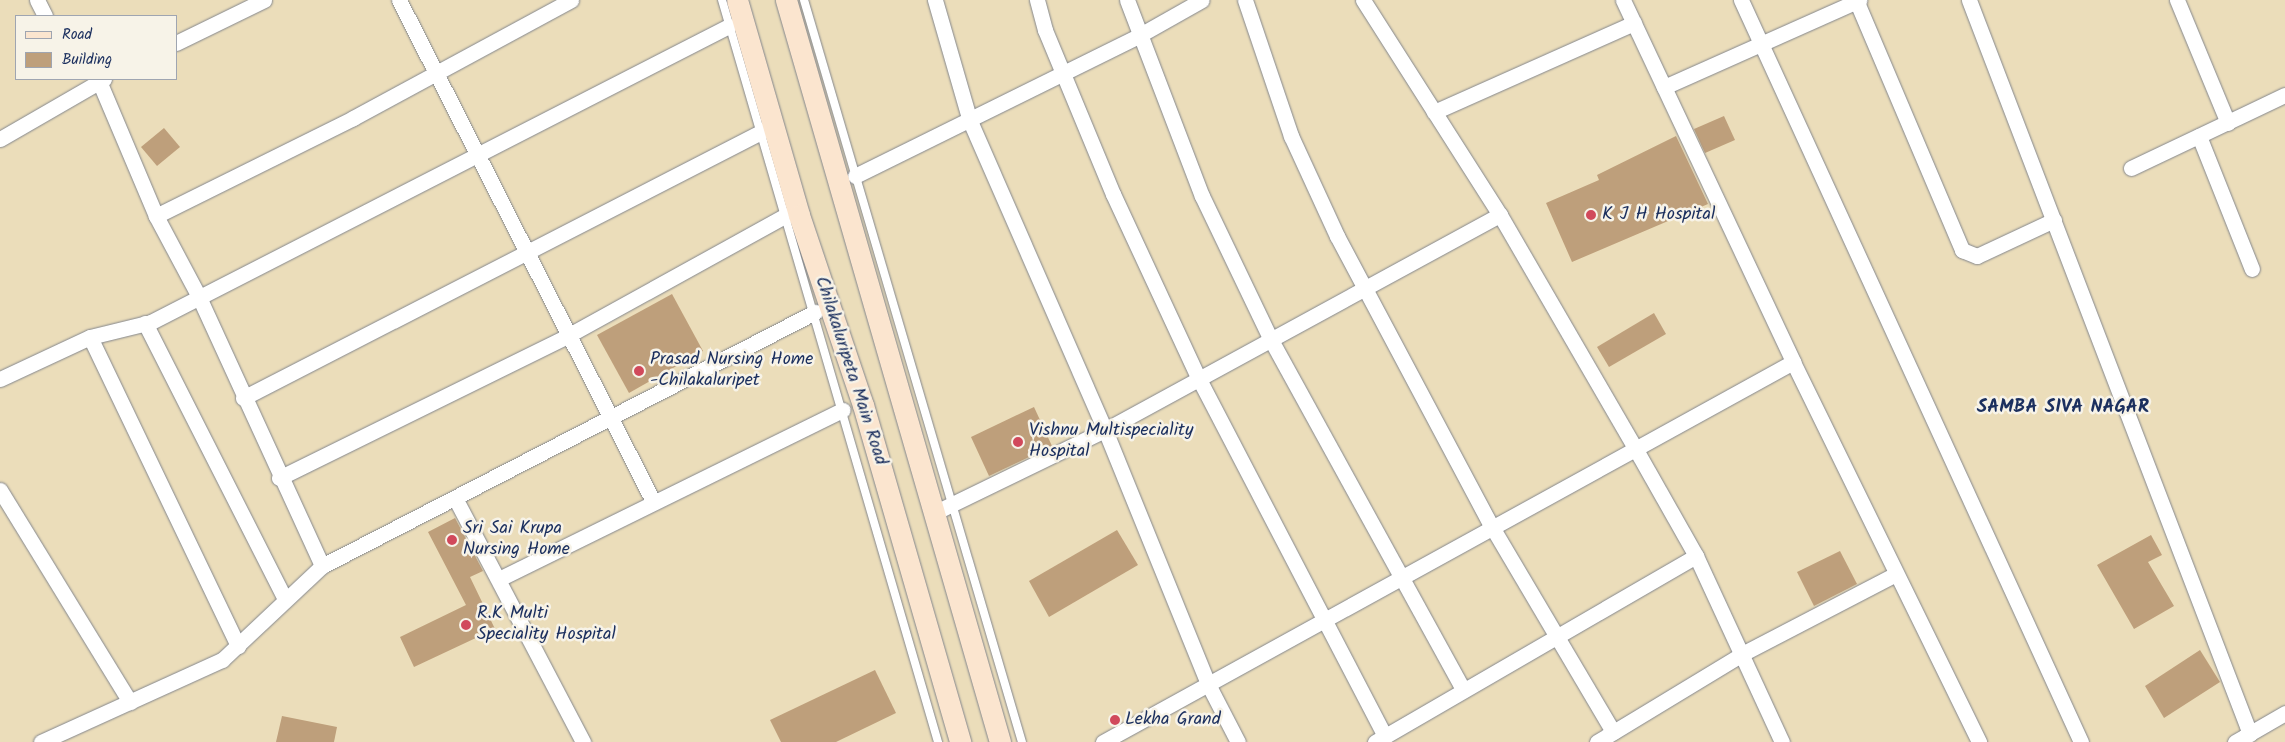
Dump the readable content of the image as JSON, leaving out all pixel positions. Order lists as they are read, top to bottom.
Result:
{
  "streets": {
    "main road": ["Chilakaluripeta Main Road"]
  },
  "districts": ["SAMBA SIVA NAGAR"],
  "places": [
    "K J H Hospital",
    "Prasad Nursing Home -Chilakaluripet",
    "Vishnu Multispeciality Hospital",
    "Sri Sai Krupa Nursing Home",
    "R.K Multi Speciality Hospital",
    "Lekha Grand"
  ],
  "legend": ["Road", "Building"]
}
